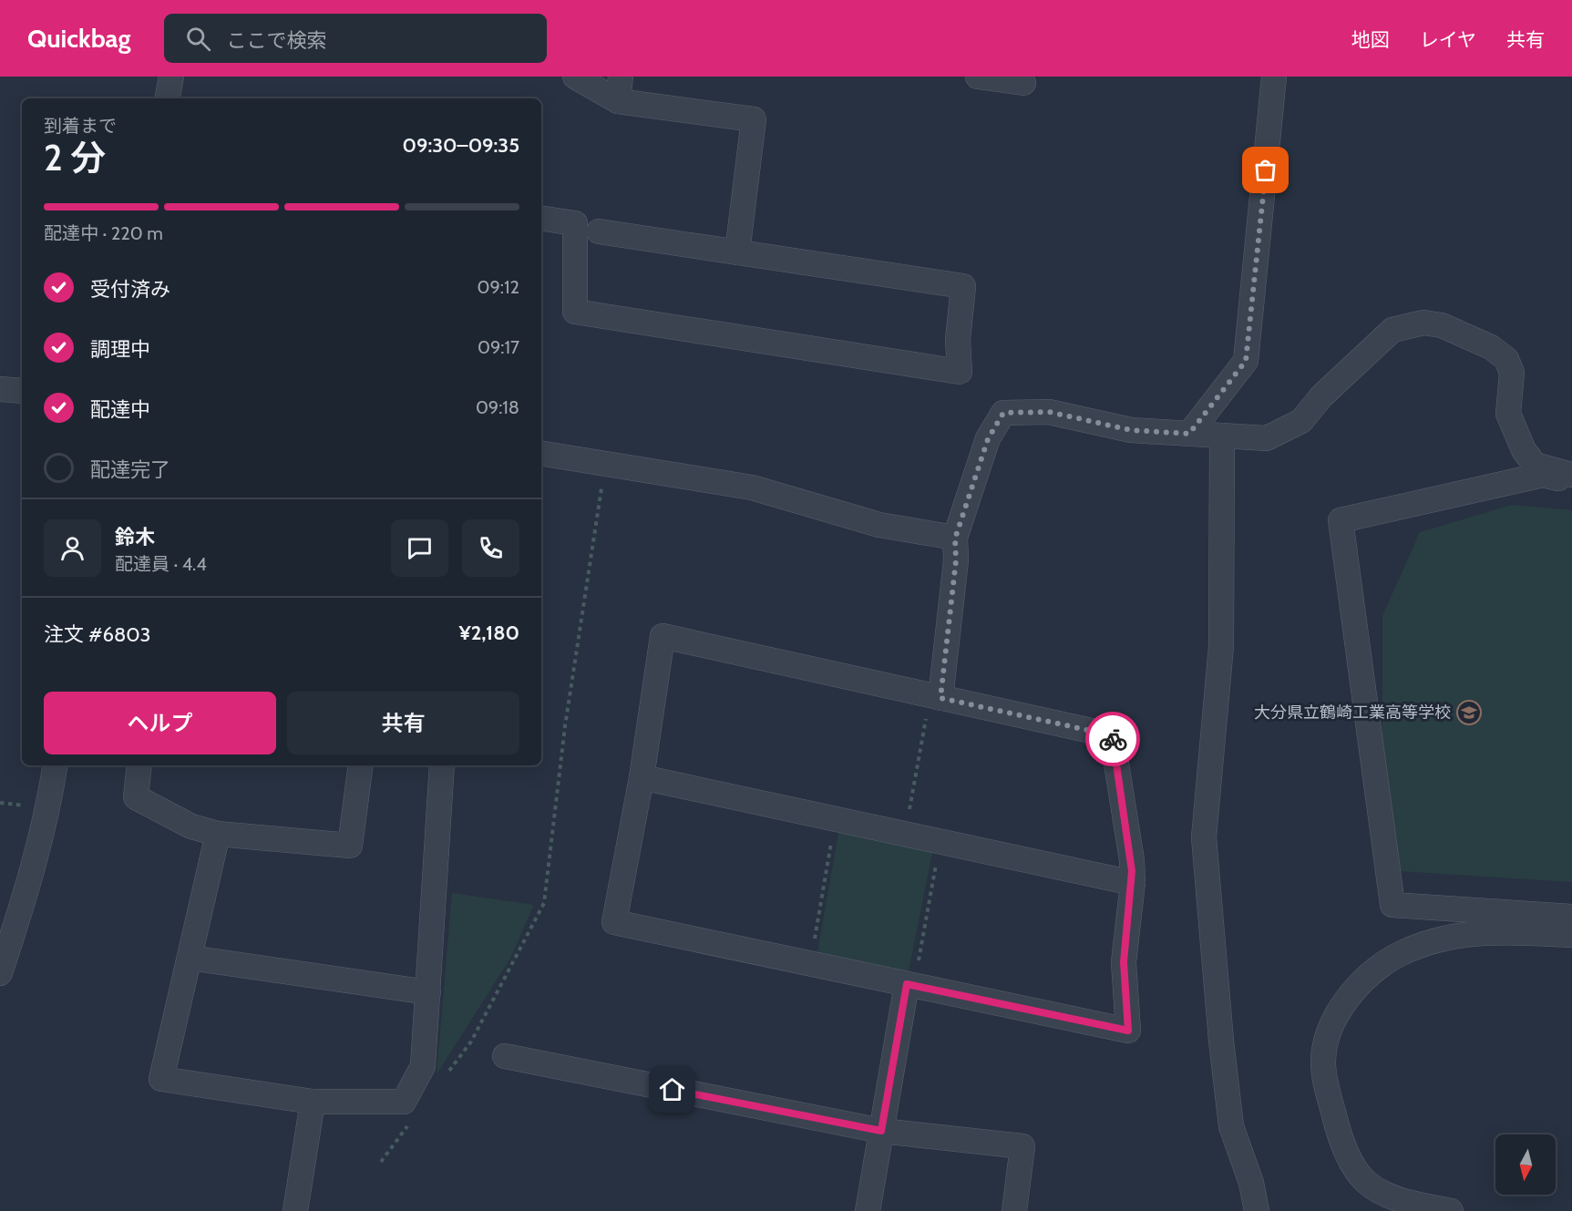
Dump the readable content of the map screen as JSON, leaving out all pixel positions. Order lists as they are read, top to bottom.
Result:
{
  "places": {
    "school or university": ["大分県立鶴崎工業高等学校"]
  },
  "north": "bottom",
  "page": {
    "header": "Quickbag",
    "search": "ここで検索",
    "nav": ["地図", "レイヤ", "共有"],
    "heading": ["2 分", "到着まで", "09:30–09:35"],
    "panel": [
      "鈴木",
      "配達員 · 4.4",
      "注文 #6803",
      "¥2,180"
    ],
    "bar": "配達中 · 220 m",
    "list": [
      ["受付済み", "09:12"],
      ["調理中", "09:17"],
      ["配達中", "09:18"],
      "配達完了"
    ],
    "buttons": ["ヘルプ", "共有"]
  }
}
